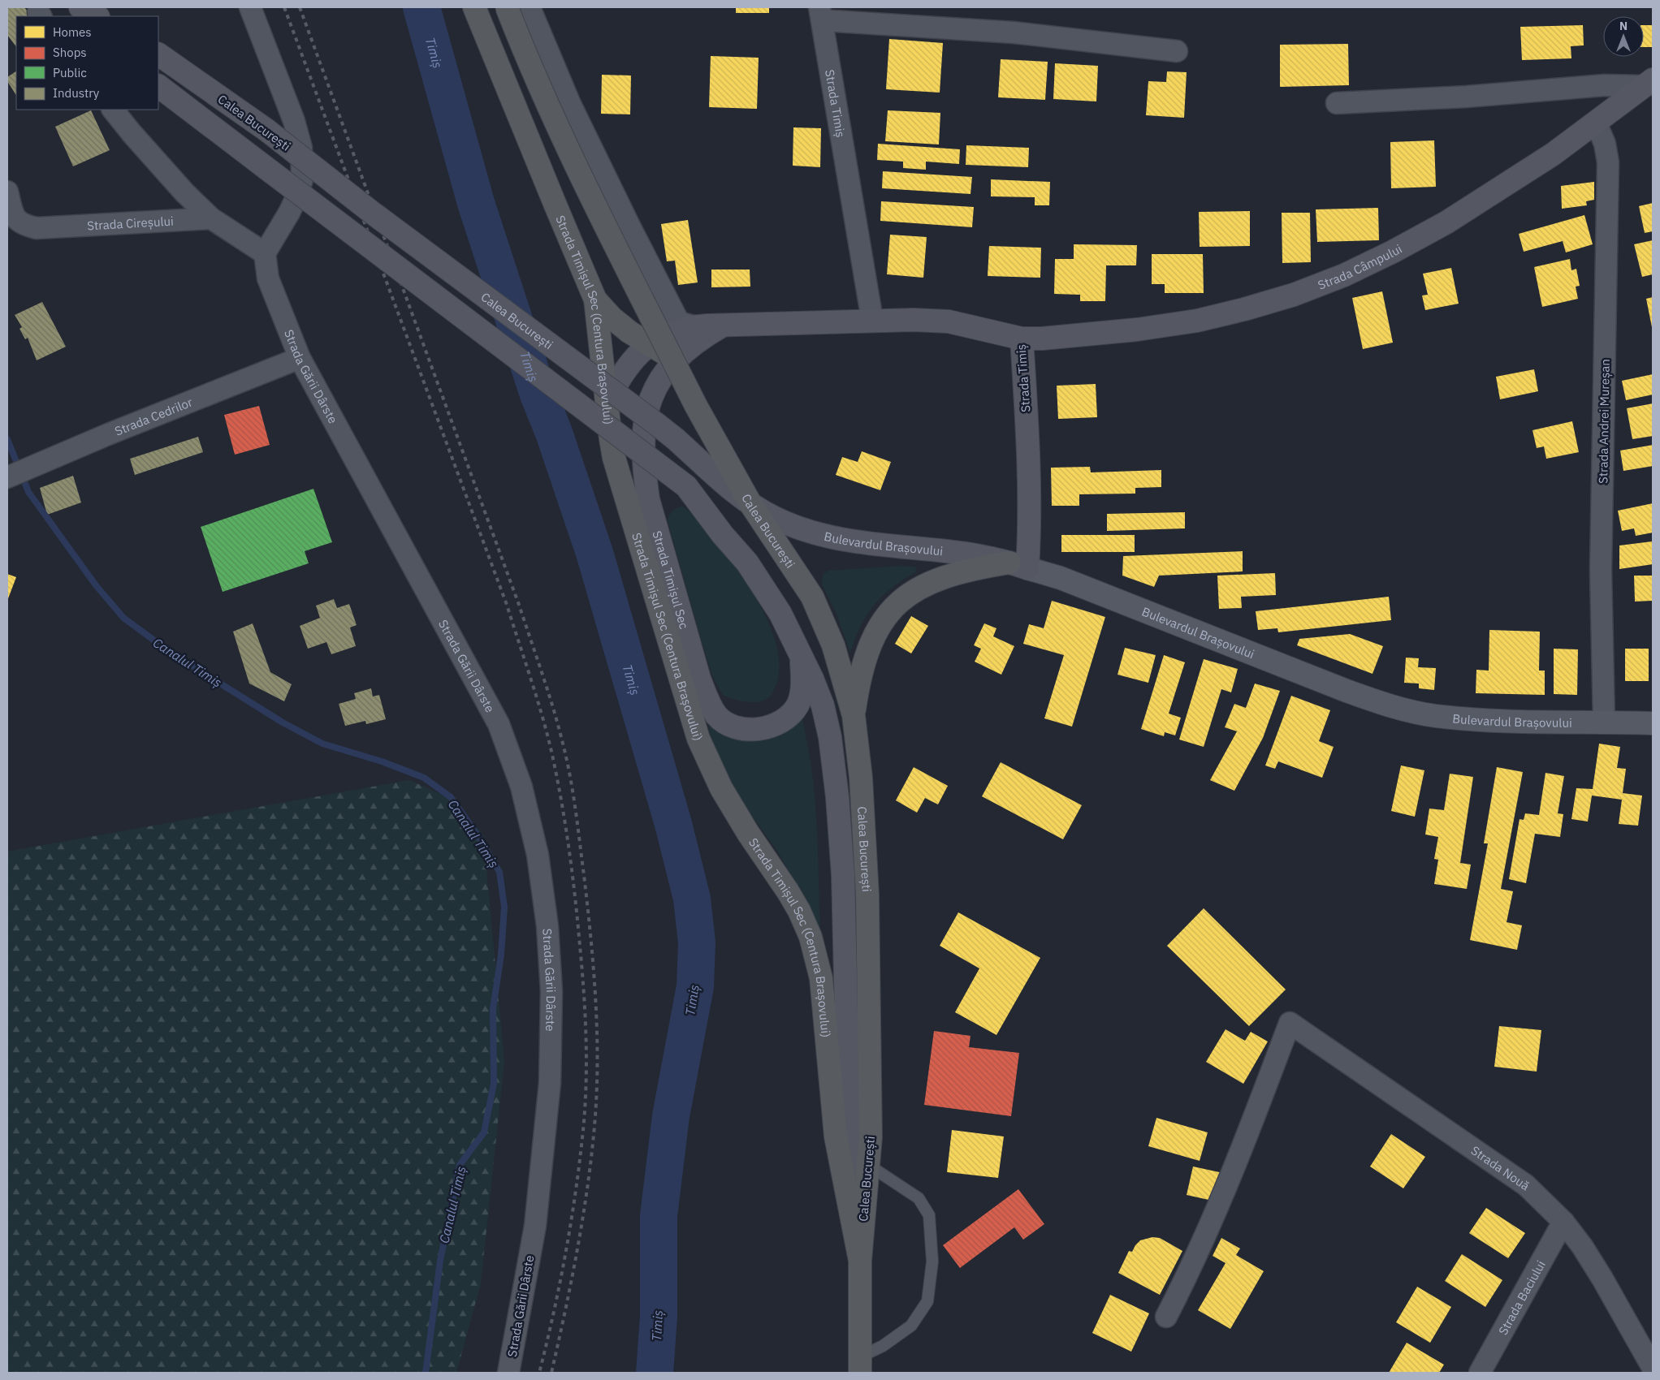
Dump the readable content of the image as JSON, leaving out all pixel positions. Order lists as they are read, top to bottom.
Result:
{
  "streets": {
    "highway": ["Calea București", "Strada Timișul Sec (Centura Brașovului)"],
    "main road": [
      "Strada Timiș",
      "Strada Câmpului",
      "Bulevardul Brașovului",
      "Strada Timișul Sec"
    ],
    "street": [
      "Strada Cireșului",
      "Strada Gării Dârste",
      "Strada Cedrilor",
      "Strada Andrei Mureșan",
      "Strada Nouă",
      "Strada Baciului"
    ]
  },
  "crossings": [
    ["Strada Timiș", "Strada Câmpului"],
    ["Strada Timiș", "Strada Timișul Sec (Centura Brașovului)"],
    ["Strada Timiș", "Bulevardul Brașovului"],
    ["Strada Timiș", "Strada Timișul Sec"],
    ["Calea București", "Strada Timișul Sec (Centura Brașovului)"],
    ["Calea București", "Bulevardul Brașovului"],
    ["Calea București", "Strada Timișul Sec"],
    ["Strada Câmpului", "Strada Andrei Mureșan"],
    ["Strada Gării Dârste", "Strada Cedrilor"],
    ["Strada Andrei Mureșan", "Bulevardul Brașovului"],
    ["Strada Nouă", "Strada Baciului"]
  ],
  "water": ["Timiș", "Canalul Timiș"],
  "legend": [
    "Homes",
    "Shops",
    "Public",
    "Industry"
  ],
  "north": "top"
}
